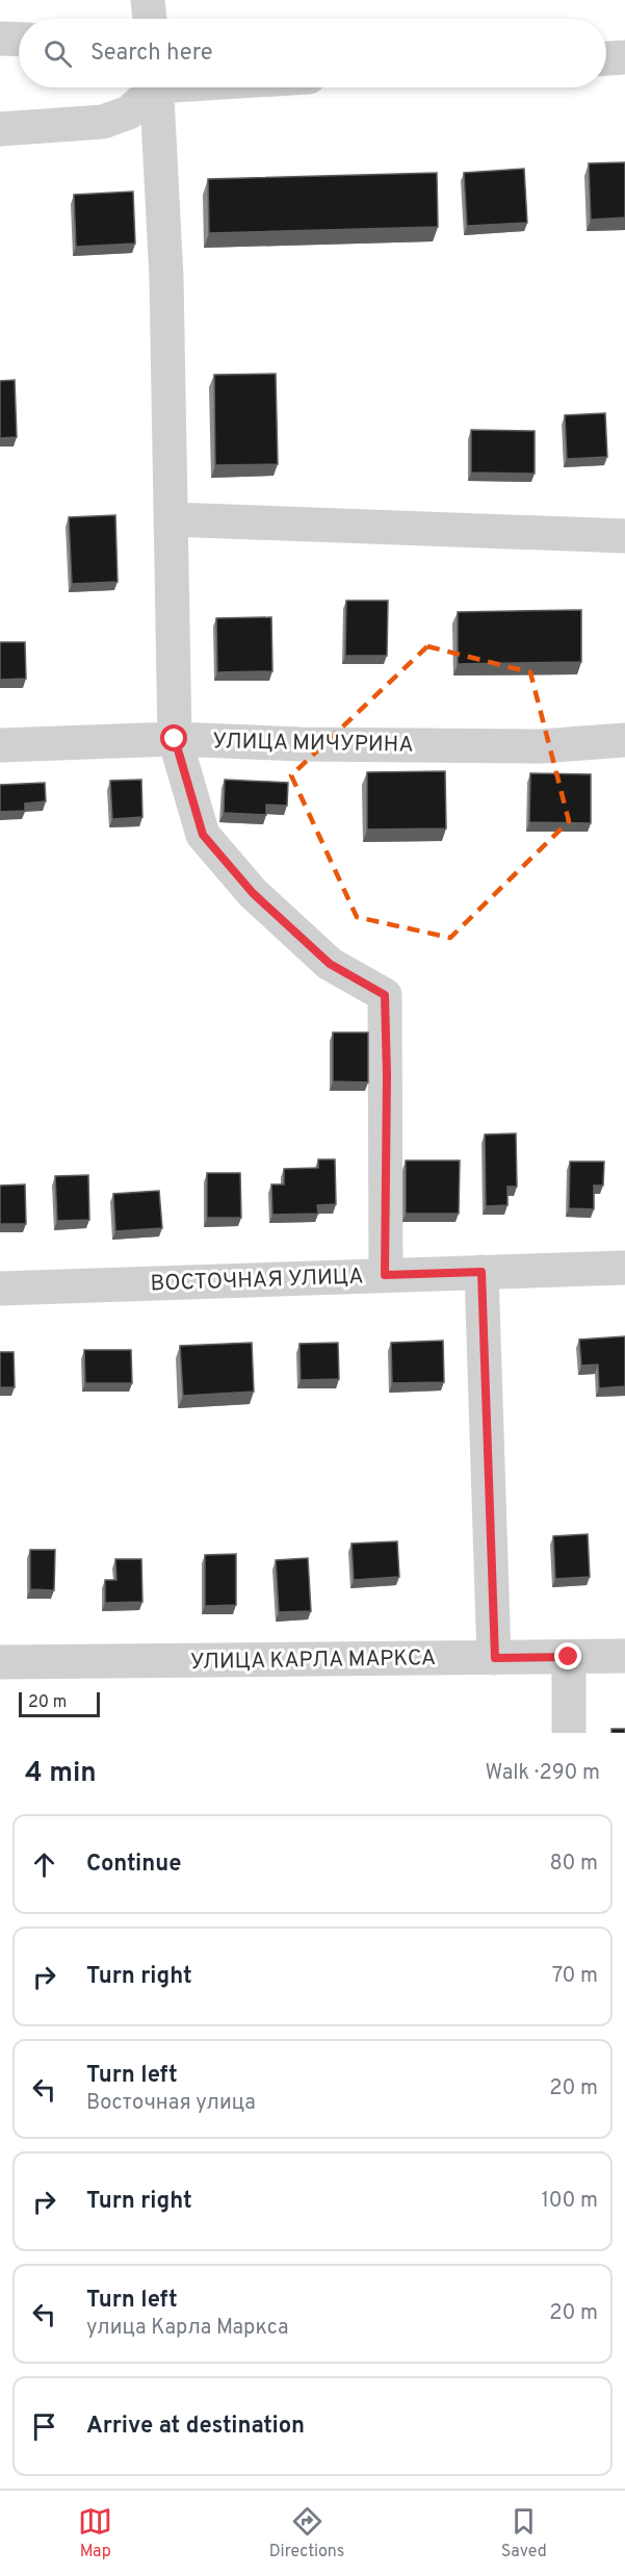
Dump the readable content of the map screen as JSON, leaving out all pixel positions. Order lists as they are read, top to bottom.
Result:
{
  "streets": {
    "street": ["УЛИЦА МИЧУРИНА", "ВОСТОЧНАЯ УЛИЦА", "УЛИЦА КАРЛА МАРКСА"]
  },
  "scale_bar": "20 m",
  "page": {
    "search": "Search here",
    "scale": "20 m",
    "heading": ["4 min", "Walk · 290 m"],
    "list": [
      ["Continue", "80 m"],
      ["Turn right", "70 m"],
      ["Turn left", "Восточная улица", "20 m"],
      ["Turn right", "100 m"],
      ["Turn left", "улица Карла Маркса", "20 m"],
      "Arrive at destination"
    ],
    "nav": ["Map", "Directions", "Saved"]
  }
}
